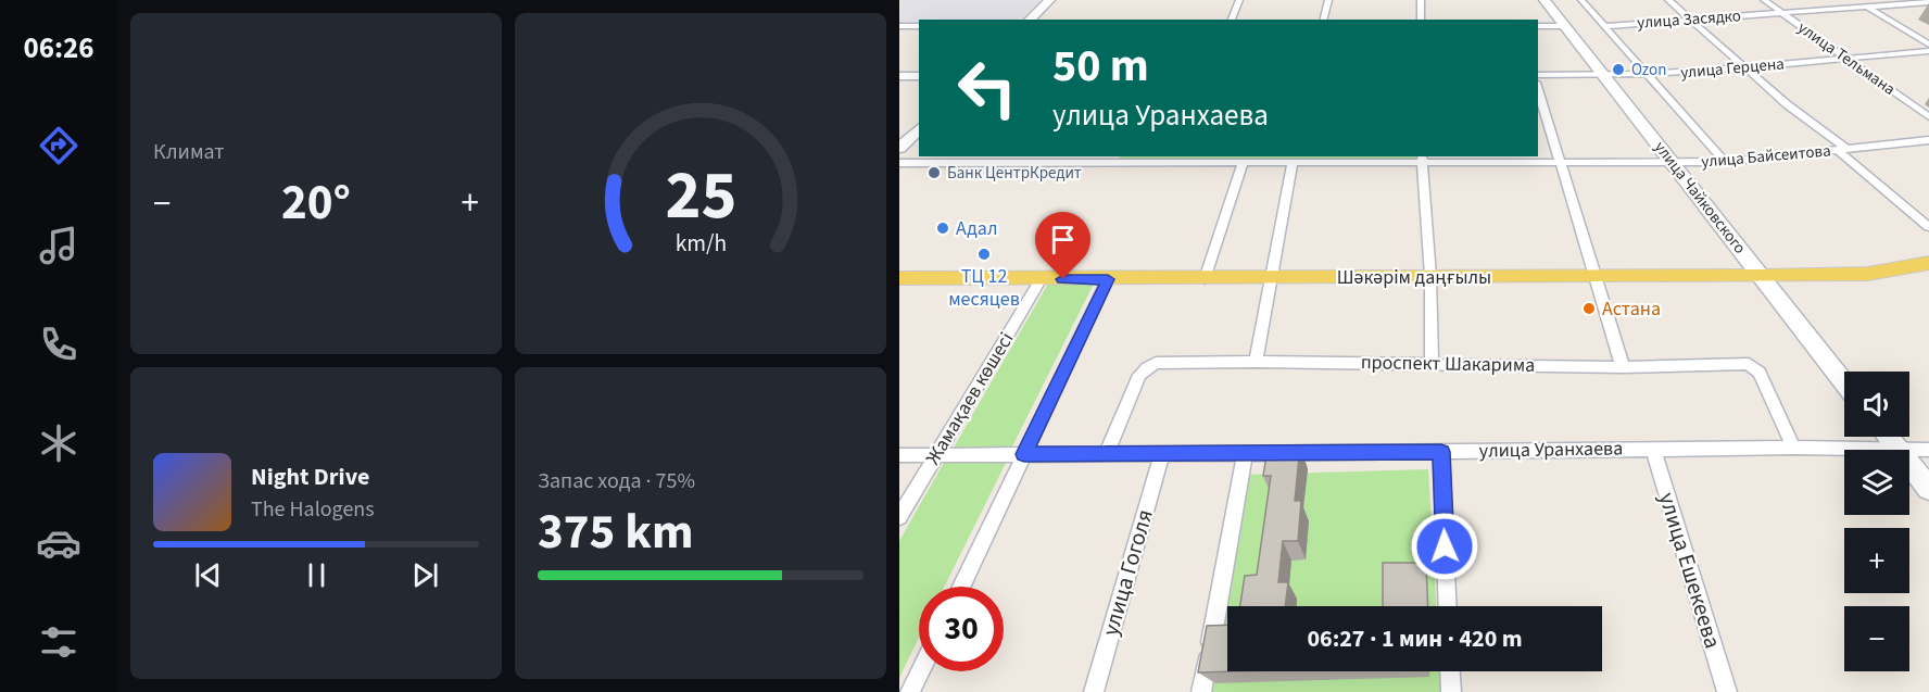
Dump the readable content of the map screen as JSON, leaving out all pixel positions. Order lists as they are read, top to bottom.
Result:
{
  "streets": {
    "main road": ["Шәкәрім даңғылы"],
    "street": [
      "улица Засядко",
      "улица Тельмана",
      "улица Герцена",
      "улица Байсеитова",
      "улица Чайковского",
      "проспект Шакарима",
      "Жамақаев көшесі",
      "улица Уранхаева",
      "улица Ешекеева",
      "улица Гоголя"
    ]
  },
  "crossings": [
    ["улица Засядко", "улица Тельмана"],
    ["улица Тельмана", "улица Герцена"],
    ["улица Герцена", "улица Чайковского"],
    ["улица Байсеитова", "улица Чайковского"],
    ["улица Чайковского", "Шәкәрім даңғылы"],
    ["Шәкәрім даңғылы", "Жамақаев көшесі"],
    ["проспект Шакарима", "улица Уранхаева"],
    ["Жамақаев көшесі", "улица Уранхаева"],
    ["улица Уранхаева", "улица Ешекеева"],
    ["улица Уранхаева", "улица Гоголя"]
  ],
  "places": [
    "Ozon",
    "Банк ЦентрКредит",
    "Адал",
    "ТЦ 12 месяцев",
    "Астана"
  ],
  "page": {
    "tabs": "06:26",
    "tile": [
      "Климат",
      ["Запас хода · 75%", "375 km"]
    ],
    "turn": ["50 m", "улица Уранхаева"],
    "heat": ["−", "20°", "+"],
    "map_buttons": ["+", "−"],
    "song": ["Night Drive", "The Halogens"],
    "limit": "30",
    "trip": "06:27 · 1 мин · 420 m",
    "gauge": ["25", "km/h"]
  }
}
